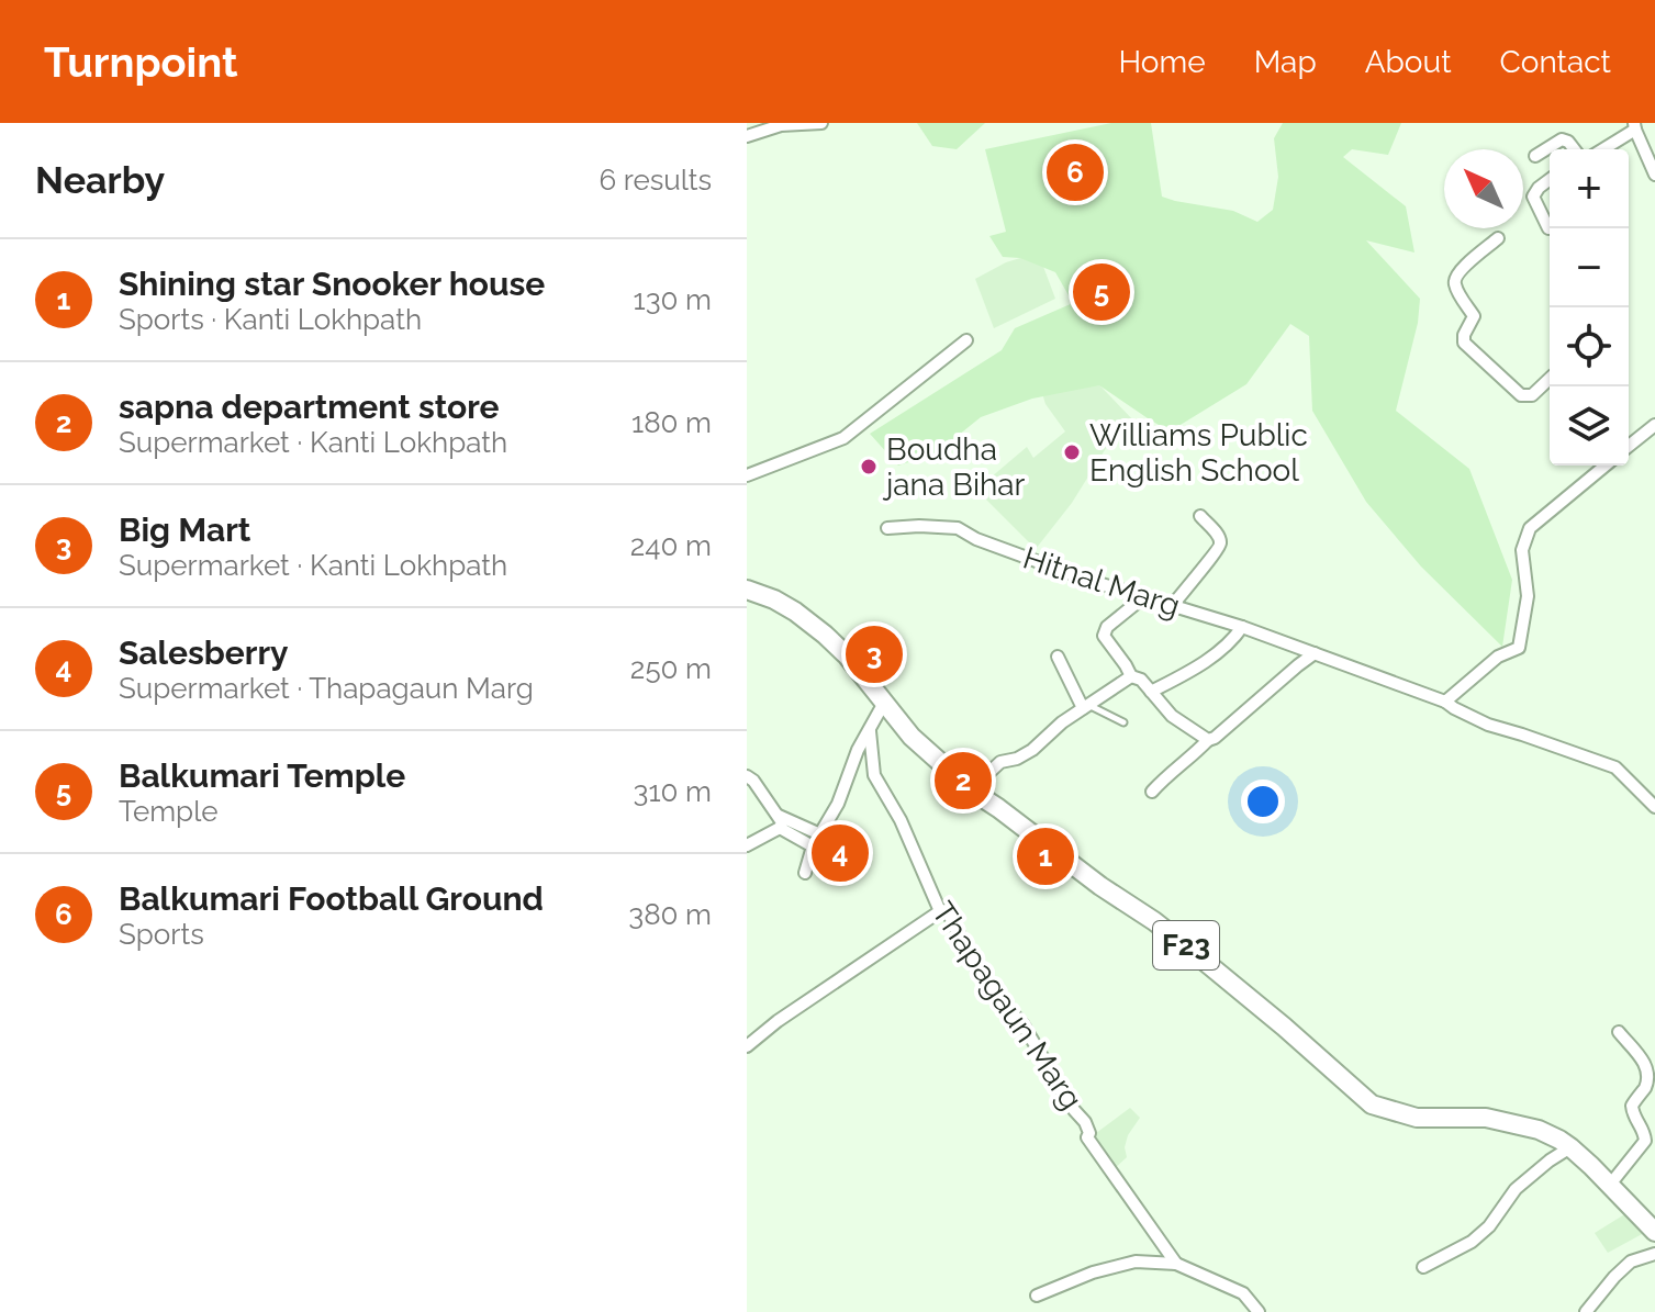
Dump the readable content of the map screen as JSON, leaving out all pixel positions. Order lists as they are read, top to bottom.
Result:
{
  "streets": {
    "main road": ["F23"],
    "street": ["Hitnal Marg", "Thapagaun Marg"]
  },
  "places": ["Williams Public English School", "Boudha jana Bihar"],
  "north": "top left",
  "page": {
    "header": "Turnpoint",
    "nav": [
      "Home",
      "Map",
      "About",
      "Contact"
    ],
    "heading": ["Nearby", "6 results"],
    "pins": [
      "6",
      "5",
      "3",
      "2",
      "4",
      "1"
    ],
    "map_buttons": ["+", "−"],
    "list": [
      {
        "mark": "1",
        "name": "Shining star Snooker house",
        "note": "Sports · Kanti Lokhpath",
        "value": "130 m"
      },
      {
        "mark": "2",
        "name": "sapna department store",
        "note": "Supermarket · Kanti Lokhpath",
        "value": "180 m"
      },
      {
        "mark": "3",
        "name": "Big Mart",
        "note": "Supermarket · Kanti Lokhpath",
        "value": "240 m"
      },
      {
        "mark": "4",
        "name": "Salesberry",
        "note": "Supermarket · Thapagaun Marg",
        "value": "250 m"
      },
      {
        "mark": "5",
        "name": "Balkumari Temple",
        "note": "Temple",
        "value": "310 m"
      },
      {
        "mark": "6",
        "name": "Balkumari Football Ground",
        "note": "Sports",
        "value": "380 m"
      }
    ]
  }
}
